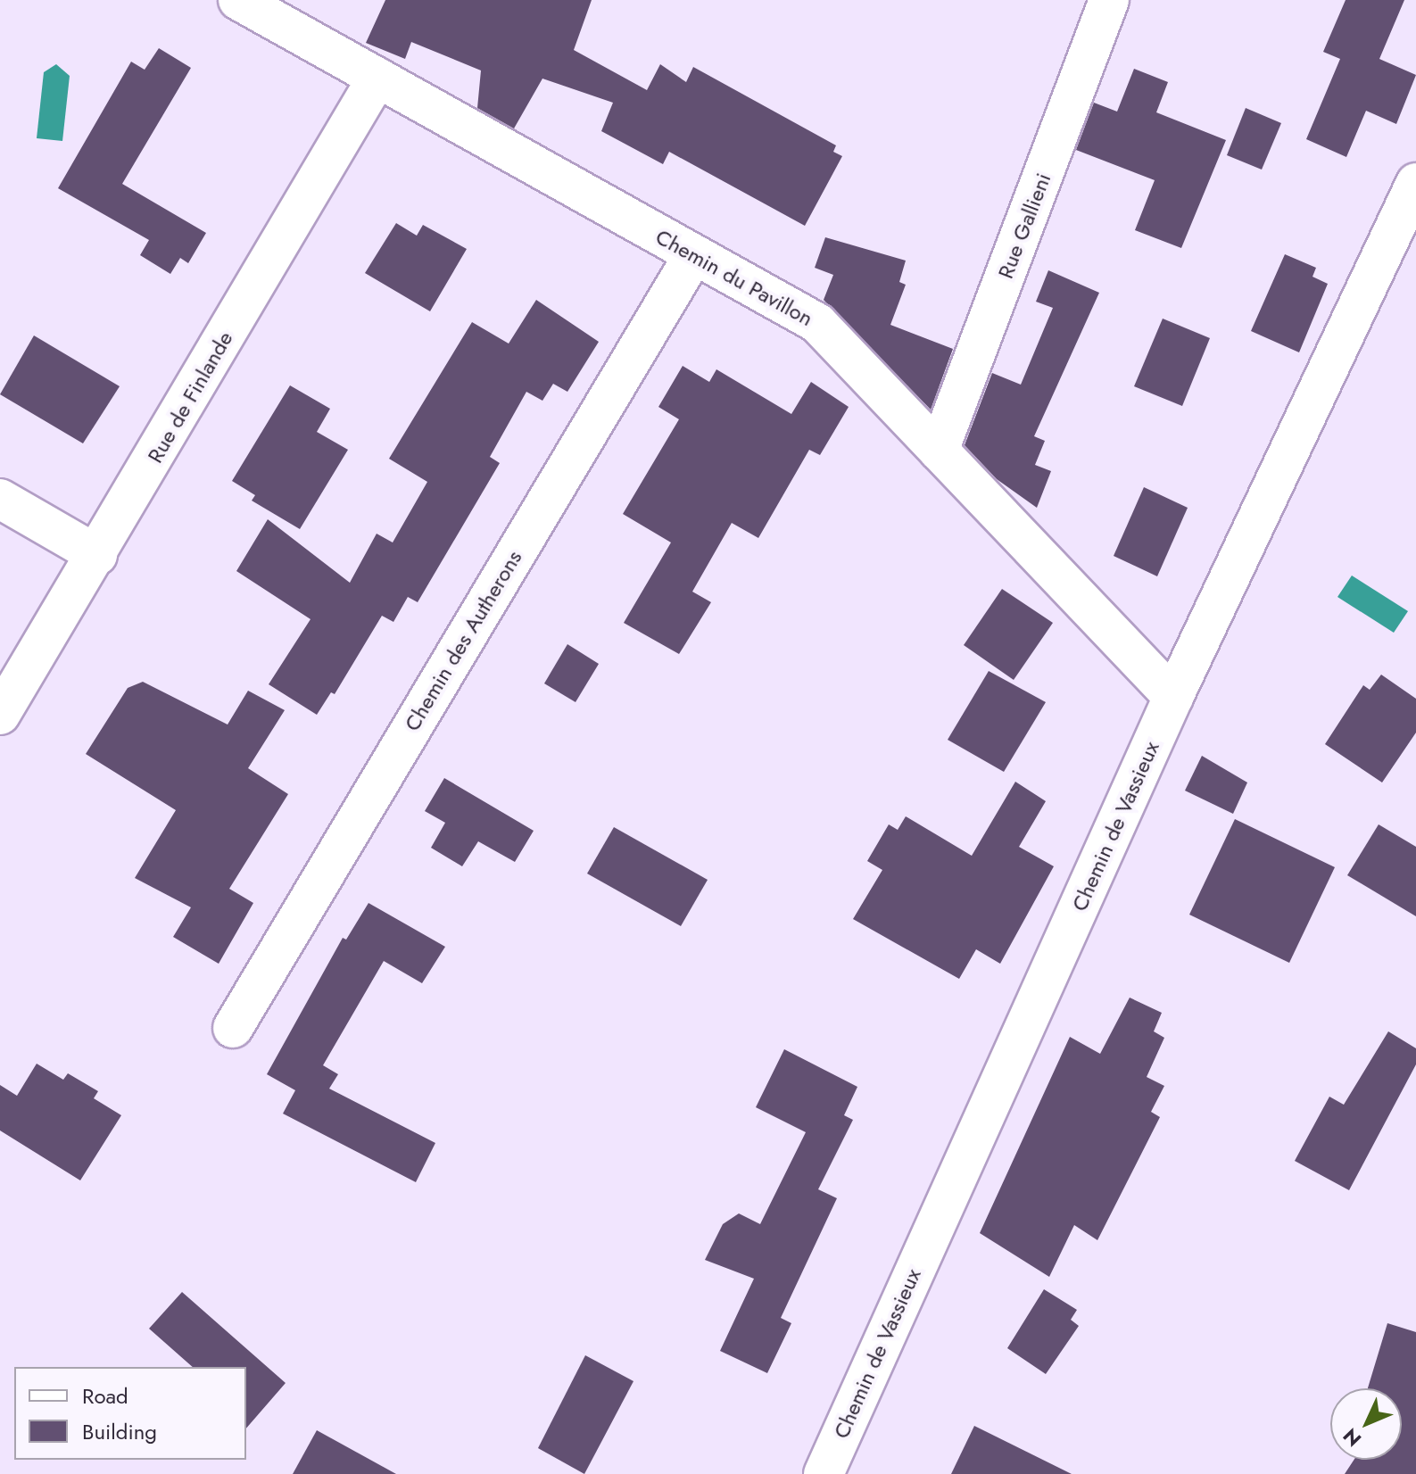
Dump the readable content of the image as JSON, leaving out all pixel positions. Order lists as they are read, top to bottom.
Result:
{
  "streets": {
    "street": [
      "Rue Gallieni",
      "Chemin du Pavillon",
      "Rue de Finlande",
      "Chemin des Autherons",
      "Chemin de Vassieux"
    ]
  },
  "crossings": [
    ["Rue Gallieni", "Chemin du Pavillon"],
    ["Chemin du Pavillon", "Rue de Finlande"],
    ["Chemin du Pavillon", "Chemin des Autherons"],
    ["Chemin du Pavillon", "Chemin de Vassieux"]
  ],
  "legend": ["Road", "Building"],
  "north": "bottom left"
}
